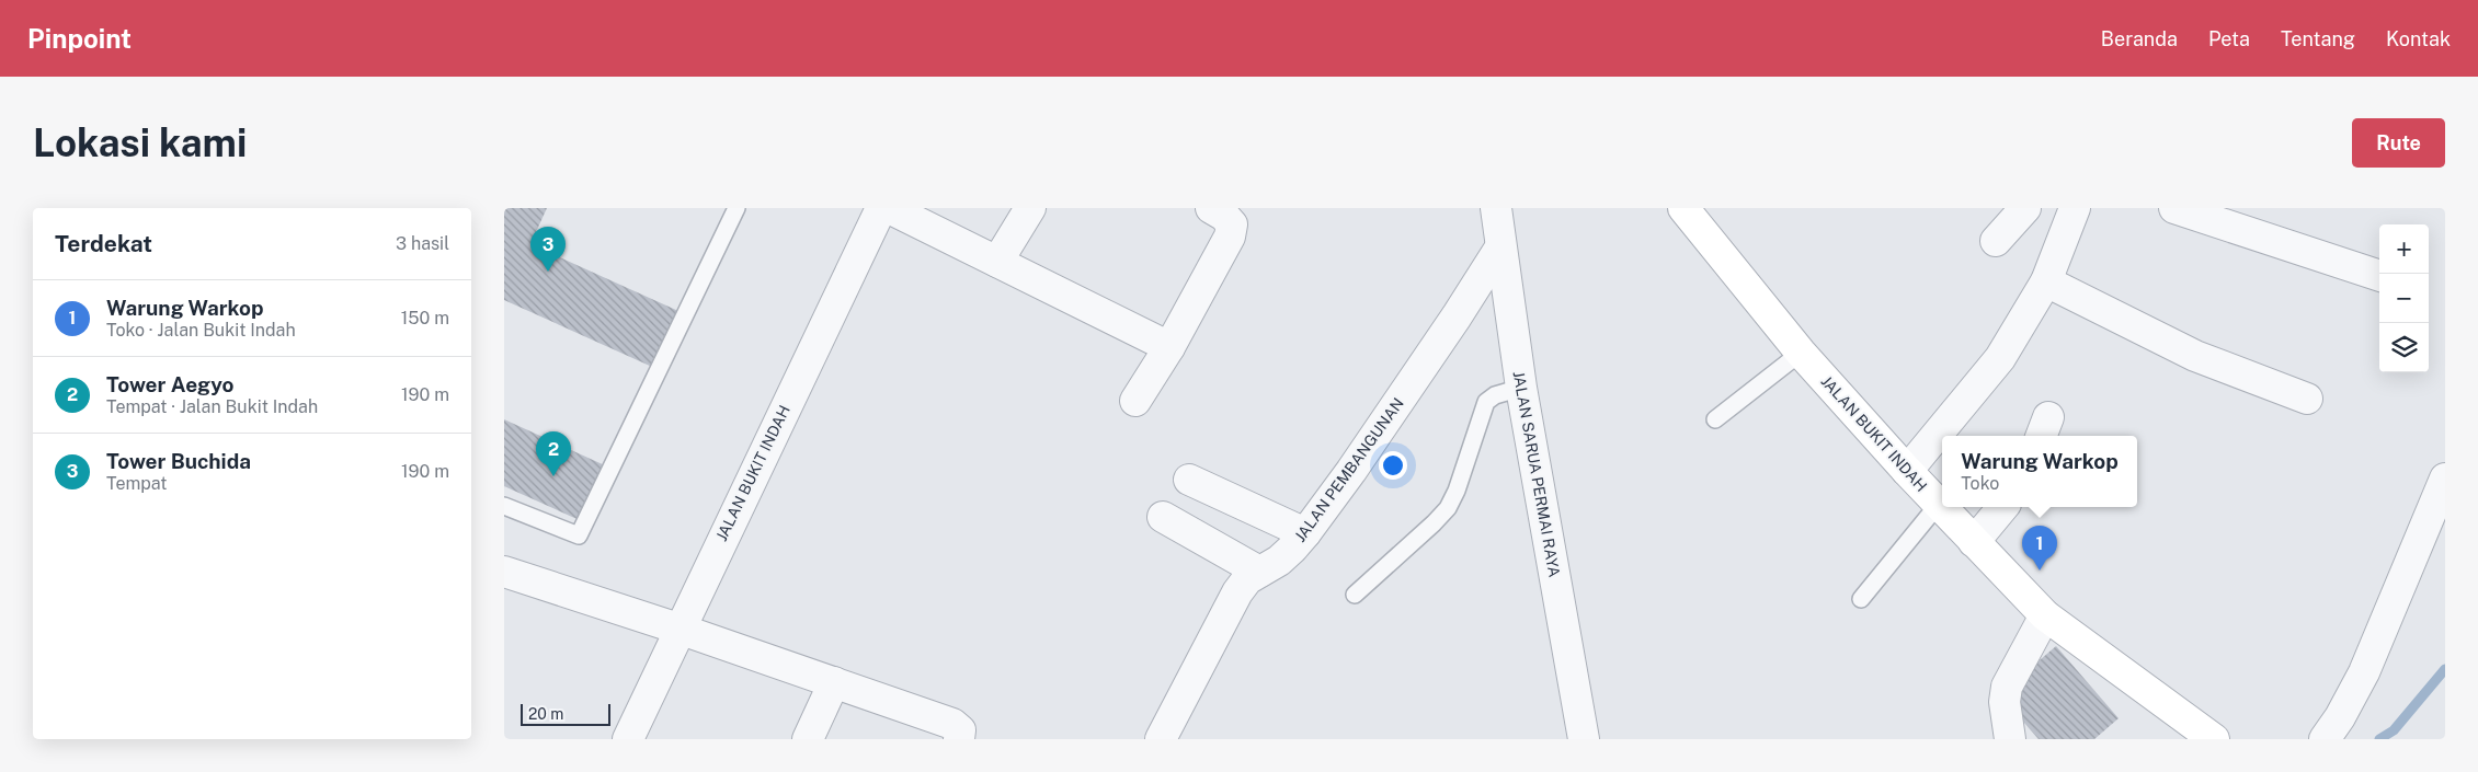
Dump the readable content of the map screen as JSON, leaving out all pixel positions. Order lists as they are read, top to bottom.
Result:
{
  "streets": {
    "main road": ["JALAN BUKIT INDAH"],
    "street": ["JALAN PEMBANGUNAN", "JALAN SARUA PERMAI RAYA"]
  },
  "crossings": [
    ["JALAN PEMBANGUNAN", "JALAN SARUA PERMAI RAYA"]
  ],
  "scale_bar": "20 m",
  "page": {
    "header": "Pinpoint",
    "nav": [
      "Beranda",
      "Peta",
      "Tentang",
      "Kontak"
    ],
    "buttons": "Rute",
    "title": "Lokasi kami",
    "heading": ["Terdekat", "3 hasil"],
    "map_buttons": ["+", "−"],
    "pins": ["3", "2", "1"],
    "list": [
      {
        "mark": "1",
        "name": "Warung Warkop",
        "note": "Toko · Jalan Bukit Indah",
        "value": "150 m"
      },
      {
        "mark": "2",
        "name": "Tower Aegyo",
        "note": "Tempat · Jalan Bukit Indah",
        "value": "190 m"
      },
      {
        "mark": "3",
        "name": "Tower Buchida",
        "note": "Tempat",
        "value": "190 m"
      }
    ],
    "popup": ["Warung Warkop", "Toko"],
    "scale": "20 m"
  }
}
